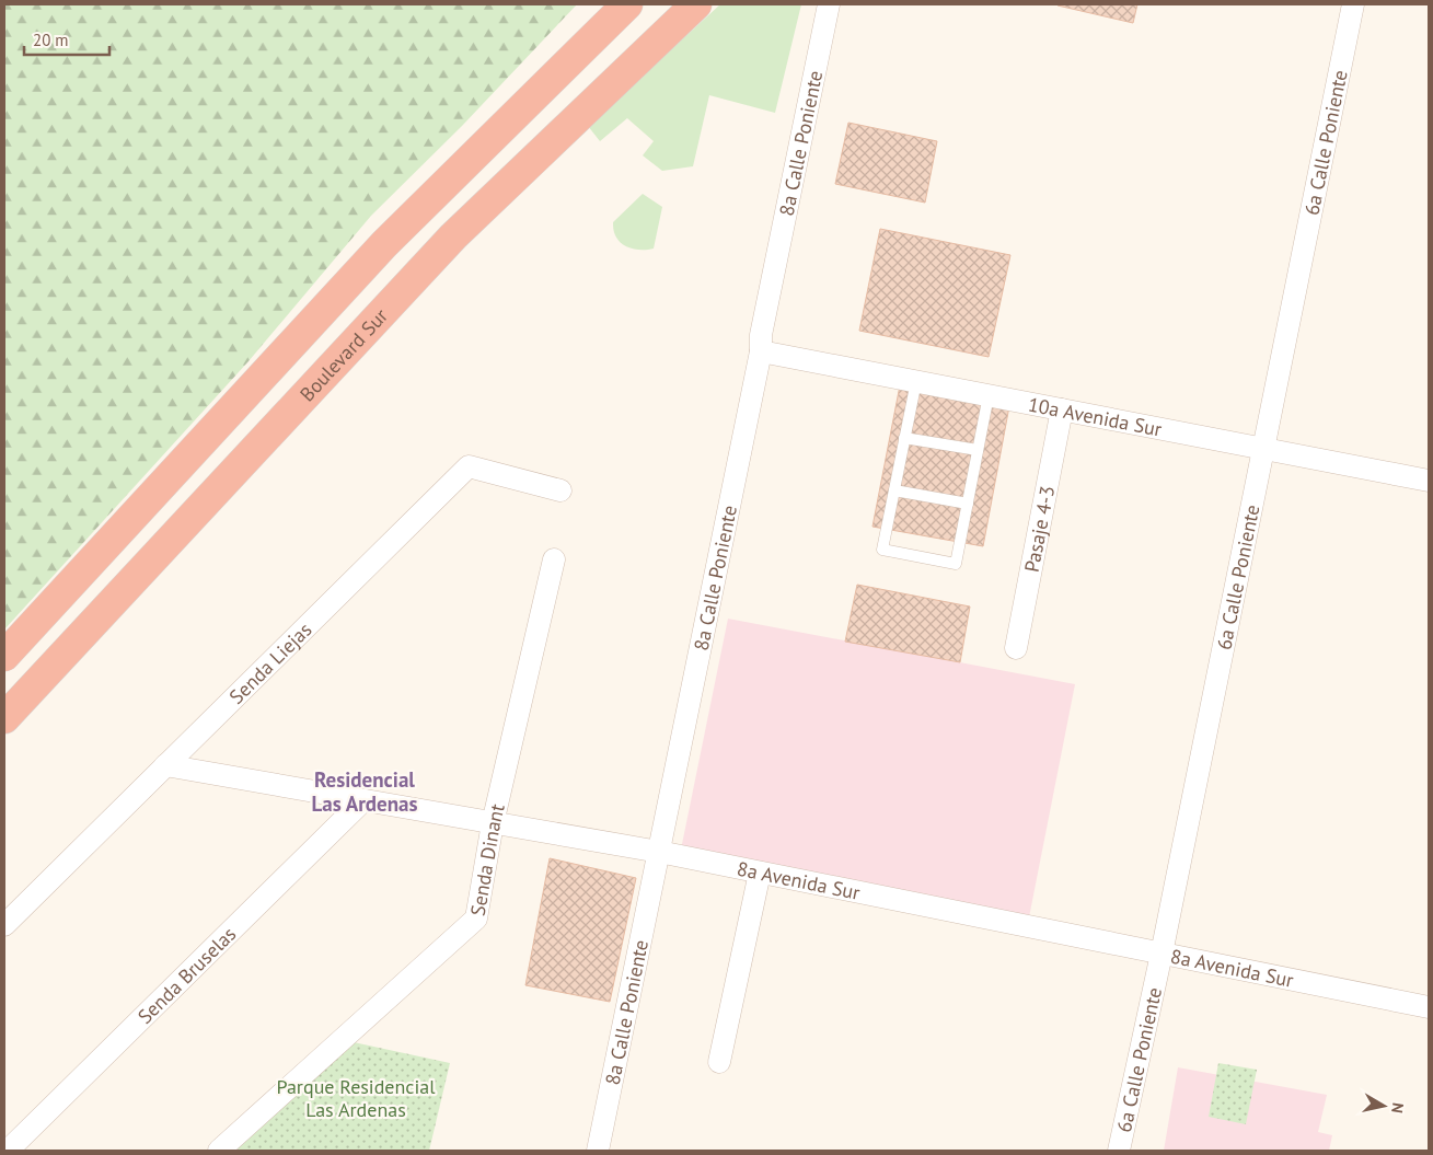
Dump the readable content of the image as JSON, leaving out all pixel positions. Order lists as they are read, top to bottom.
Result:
{
  "streets": {
    "highway": ["Boulevard Sur"],
    "street": [
      "8a Calle Poniente",
      "6a Calle Poniente",
      "10a Avenida Sur",
      "Pasaje 4-3",
      "Senda Liejas",
      "Senda Dinant",
      "8a Avenida Sur",
      "Senda Bruselas"
    ]
  },
  "crossings": [
    ["8a Calle Poniente", "10a Avenida Sur"],
    ["8a Calle Poniente", "8a Avenida Sur"],
    ["6a Calle Poniente", "10a Avenida Sur"],
    ["6a Calle Poniente", "8a Avenida Sur"],
    ["10a Avenida Sur", "Pasaje 4-3"],
    ["Senda Liejas", "8a Avenida Sur"],
    ["Senda Dinant", "8a Avenida Sur"],
    ["8a Avenida Sur", "Senda Bruselas"]
  ],
  "districts": ["Residencial Las Ardenas"],
  "parks": ["Parque Residencial Las Ardenas"],
  "scale_bar": "20 m",
  "north": "right"
}
